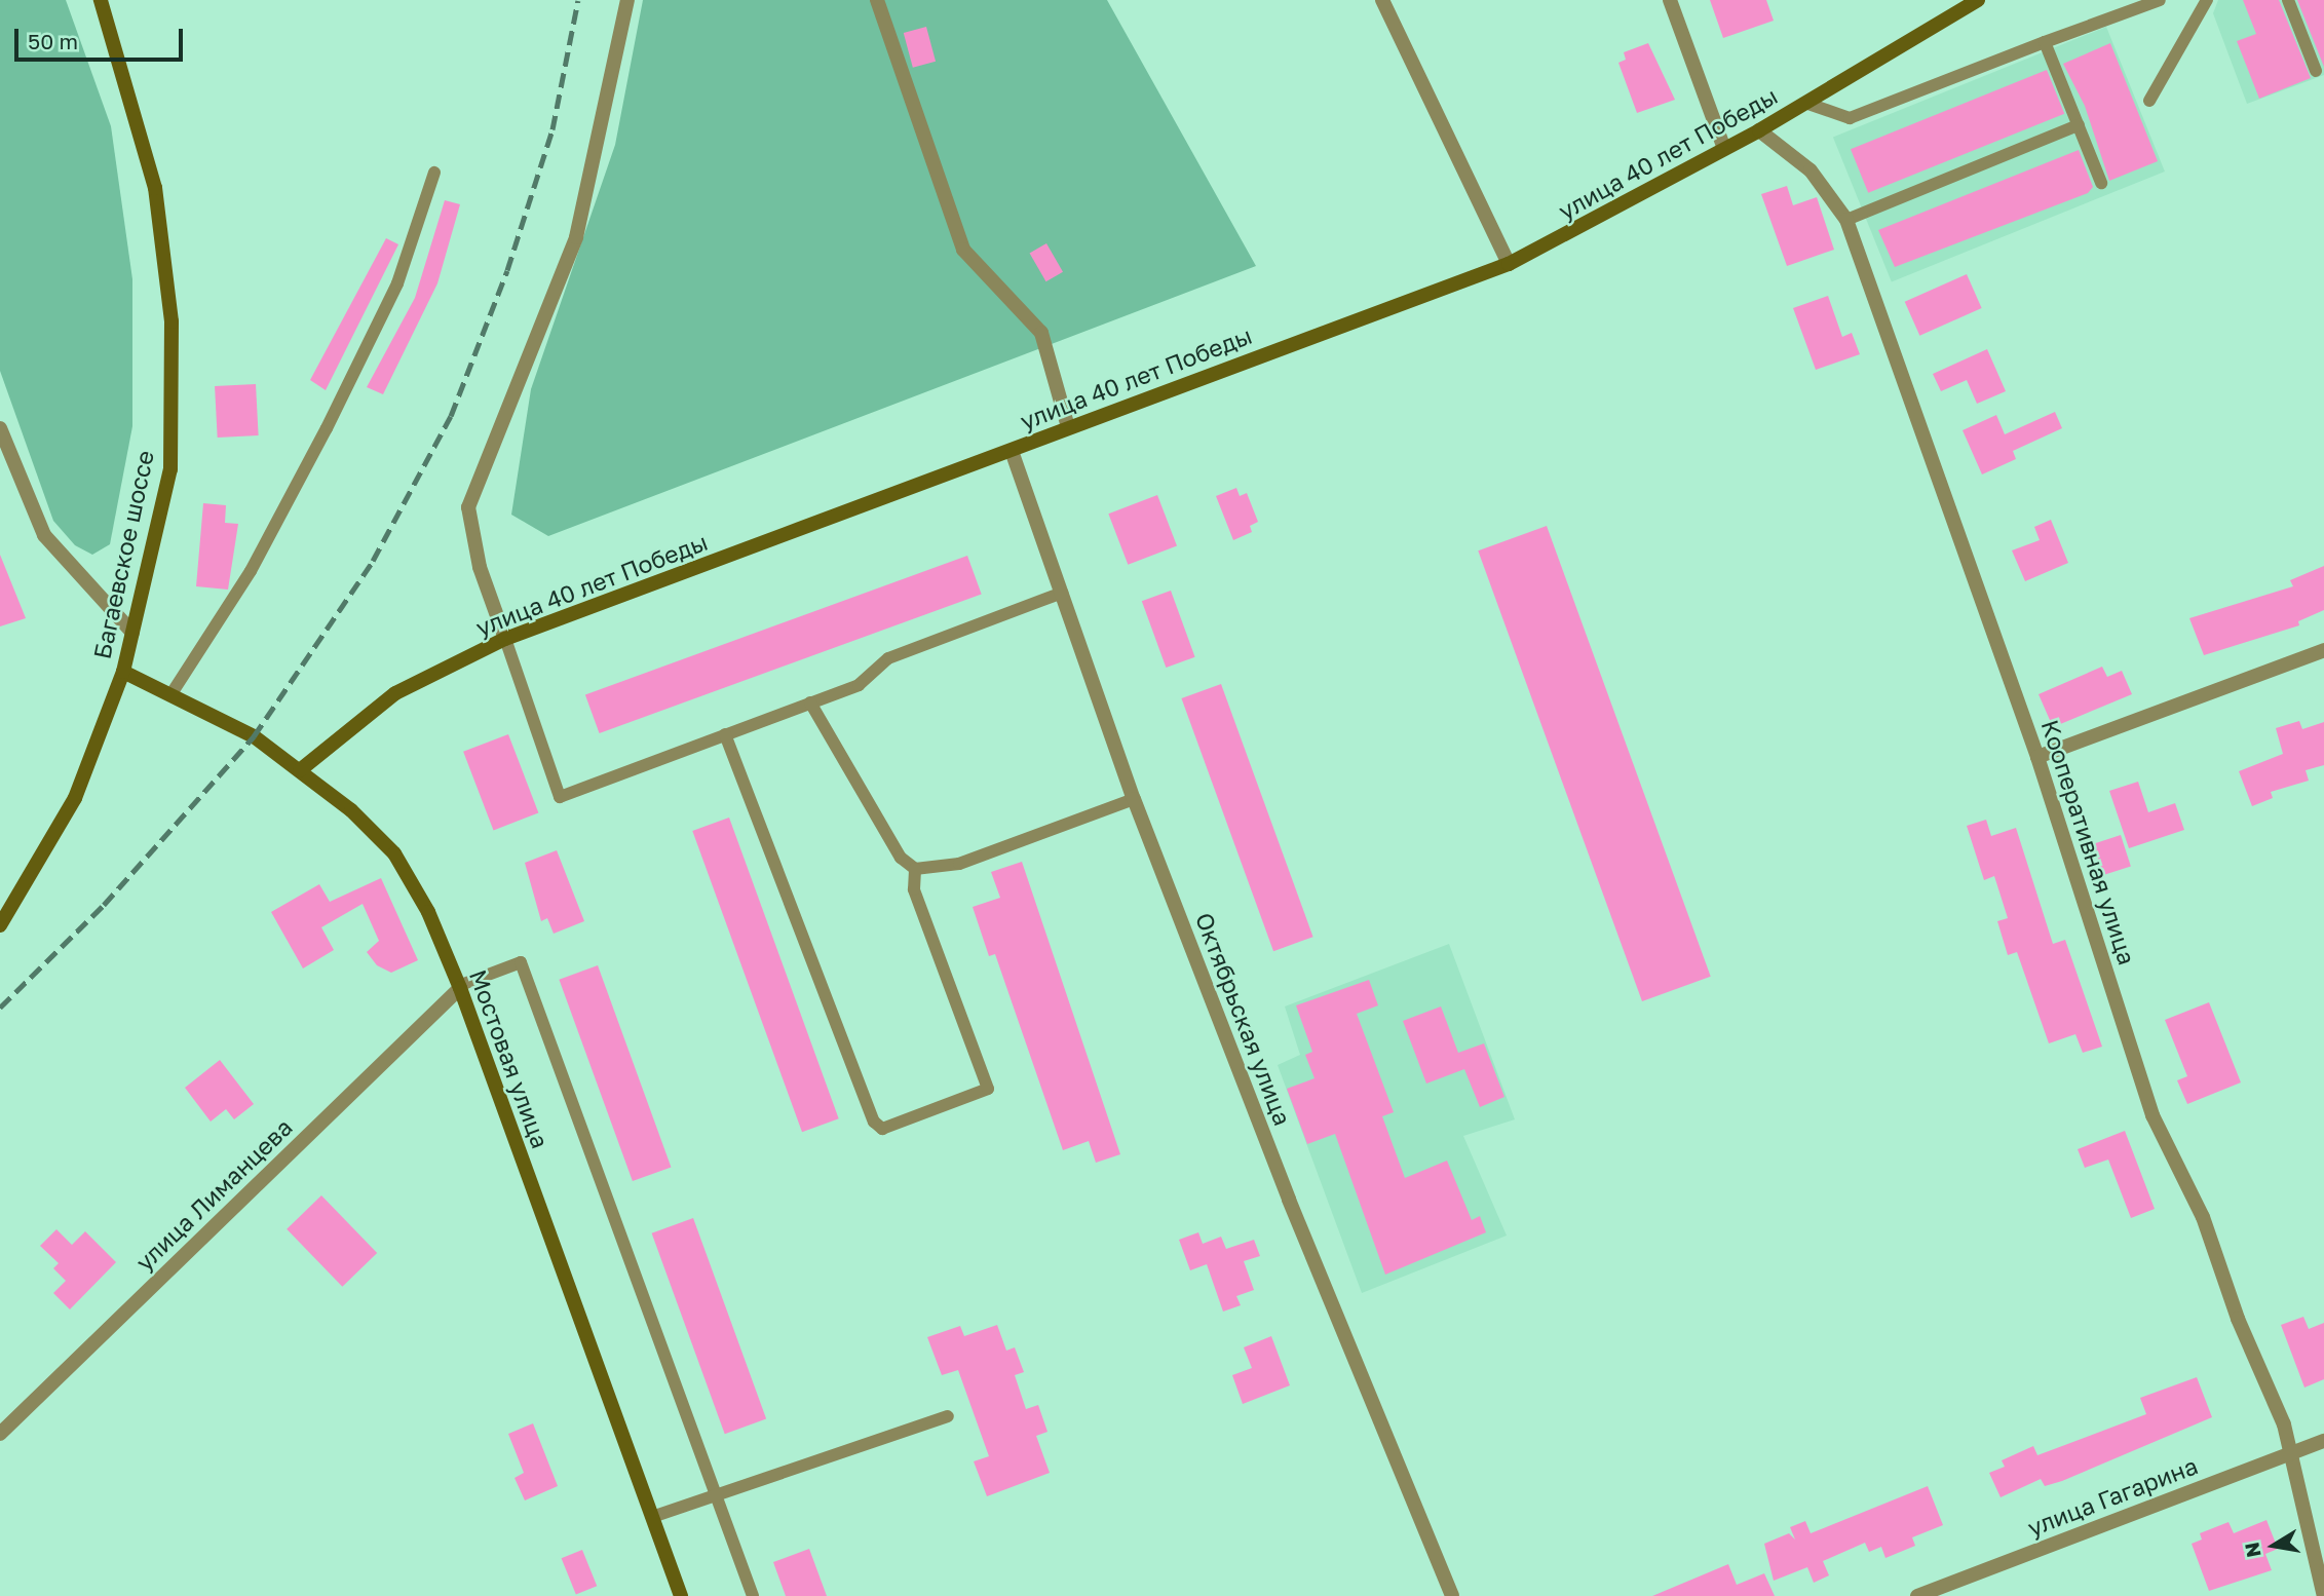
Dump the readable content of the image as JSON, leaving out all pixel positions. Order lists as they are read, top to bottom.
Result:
{
  "streets": {
    "street": [
      "улица 40 лет Победы",
      "Багаевское шоссе",
      "Кооперативная улица",
      "Октябрьская улица",
      "Мостовая улица",
      "улица Лиманцева",
      "улица Гагарина"
    ]
  },
  "crossings": [
    ["улица 40 лет Победы", "Кооперативная улица"],
    ["улица 40 лет Победы", "Октябрьская улица"],
    ["улица 40 лет Победы", "Мостовая улица"],
    ["Багаевское шоссе", "Мостовая улица"],
    ["Кооперативная улица", "улица Гагарина"],
    ["Мостовая улица", "улица Лиманцева"]
  ],
  "scale_bar": "50 m",
  "north": "left"
}
